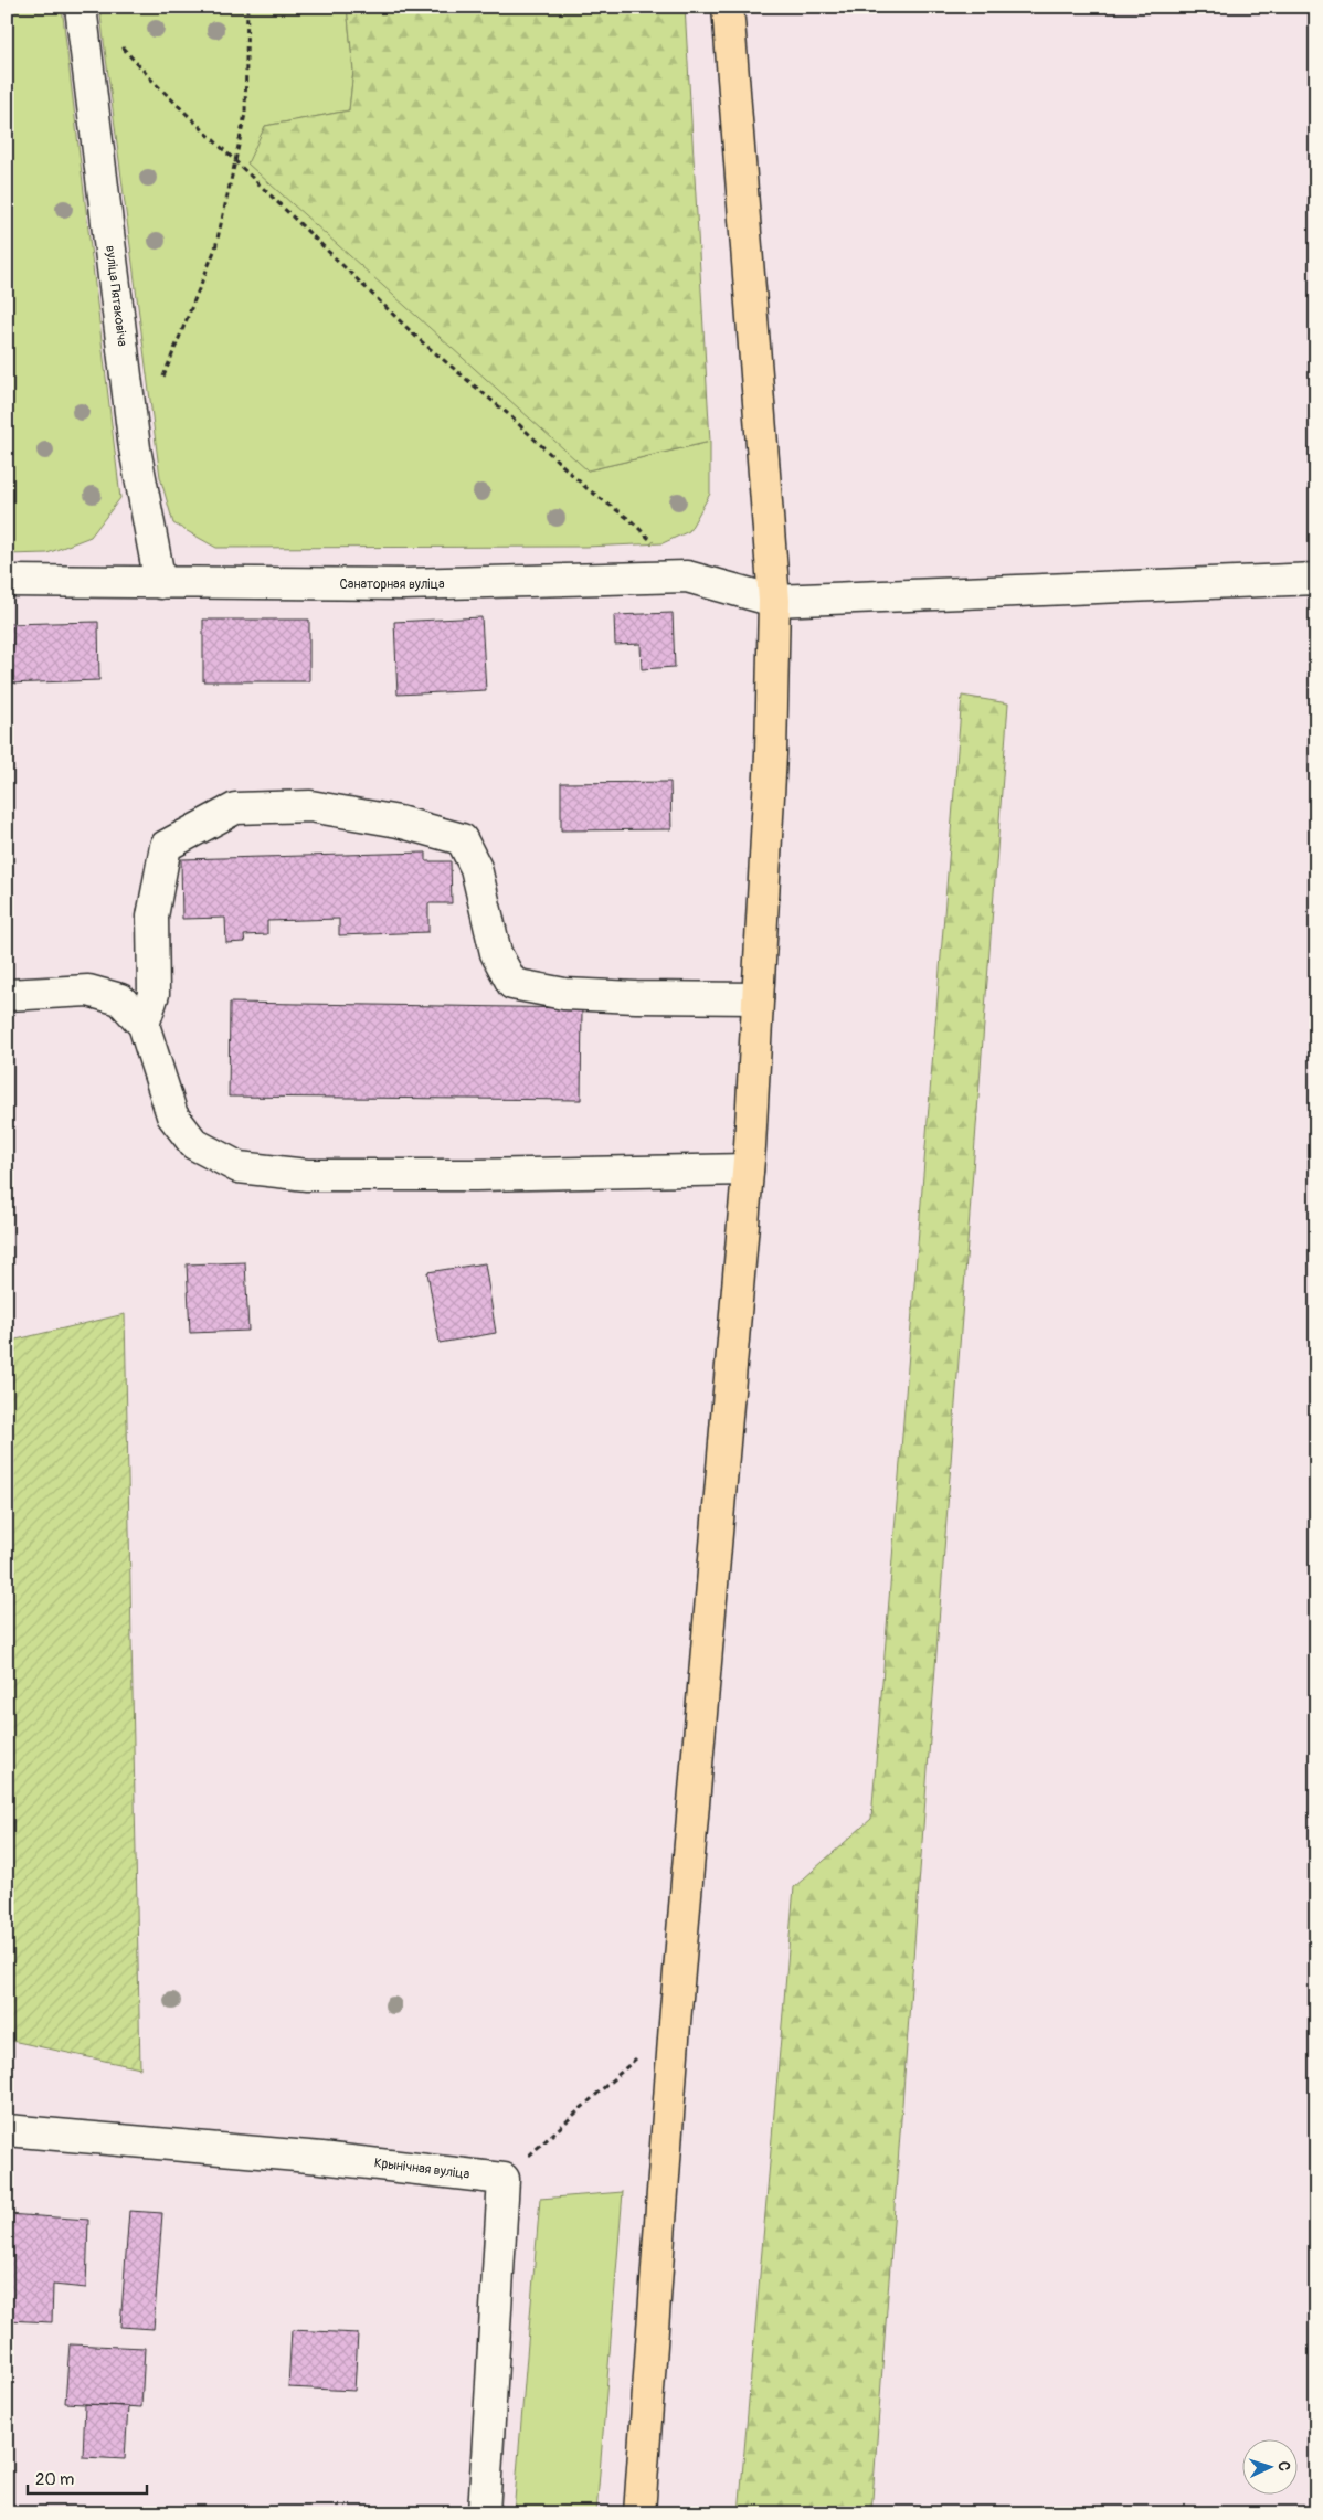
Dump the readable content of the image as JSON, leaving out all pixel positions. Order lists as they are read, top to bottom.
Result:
{
  "streets": {
    "street": ["вуліца Пятаковіча", "Санаторная вуліца", "Крынічная вуліца"]
  },
  "crossings": [
    ["вуліца Пятаковіча", "Санаторная вуліца"]
  ],
  "scale_bar": "20 m",
  "north": "right"
}
